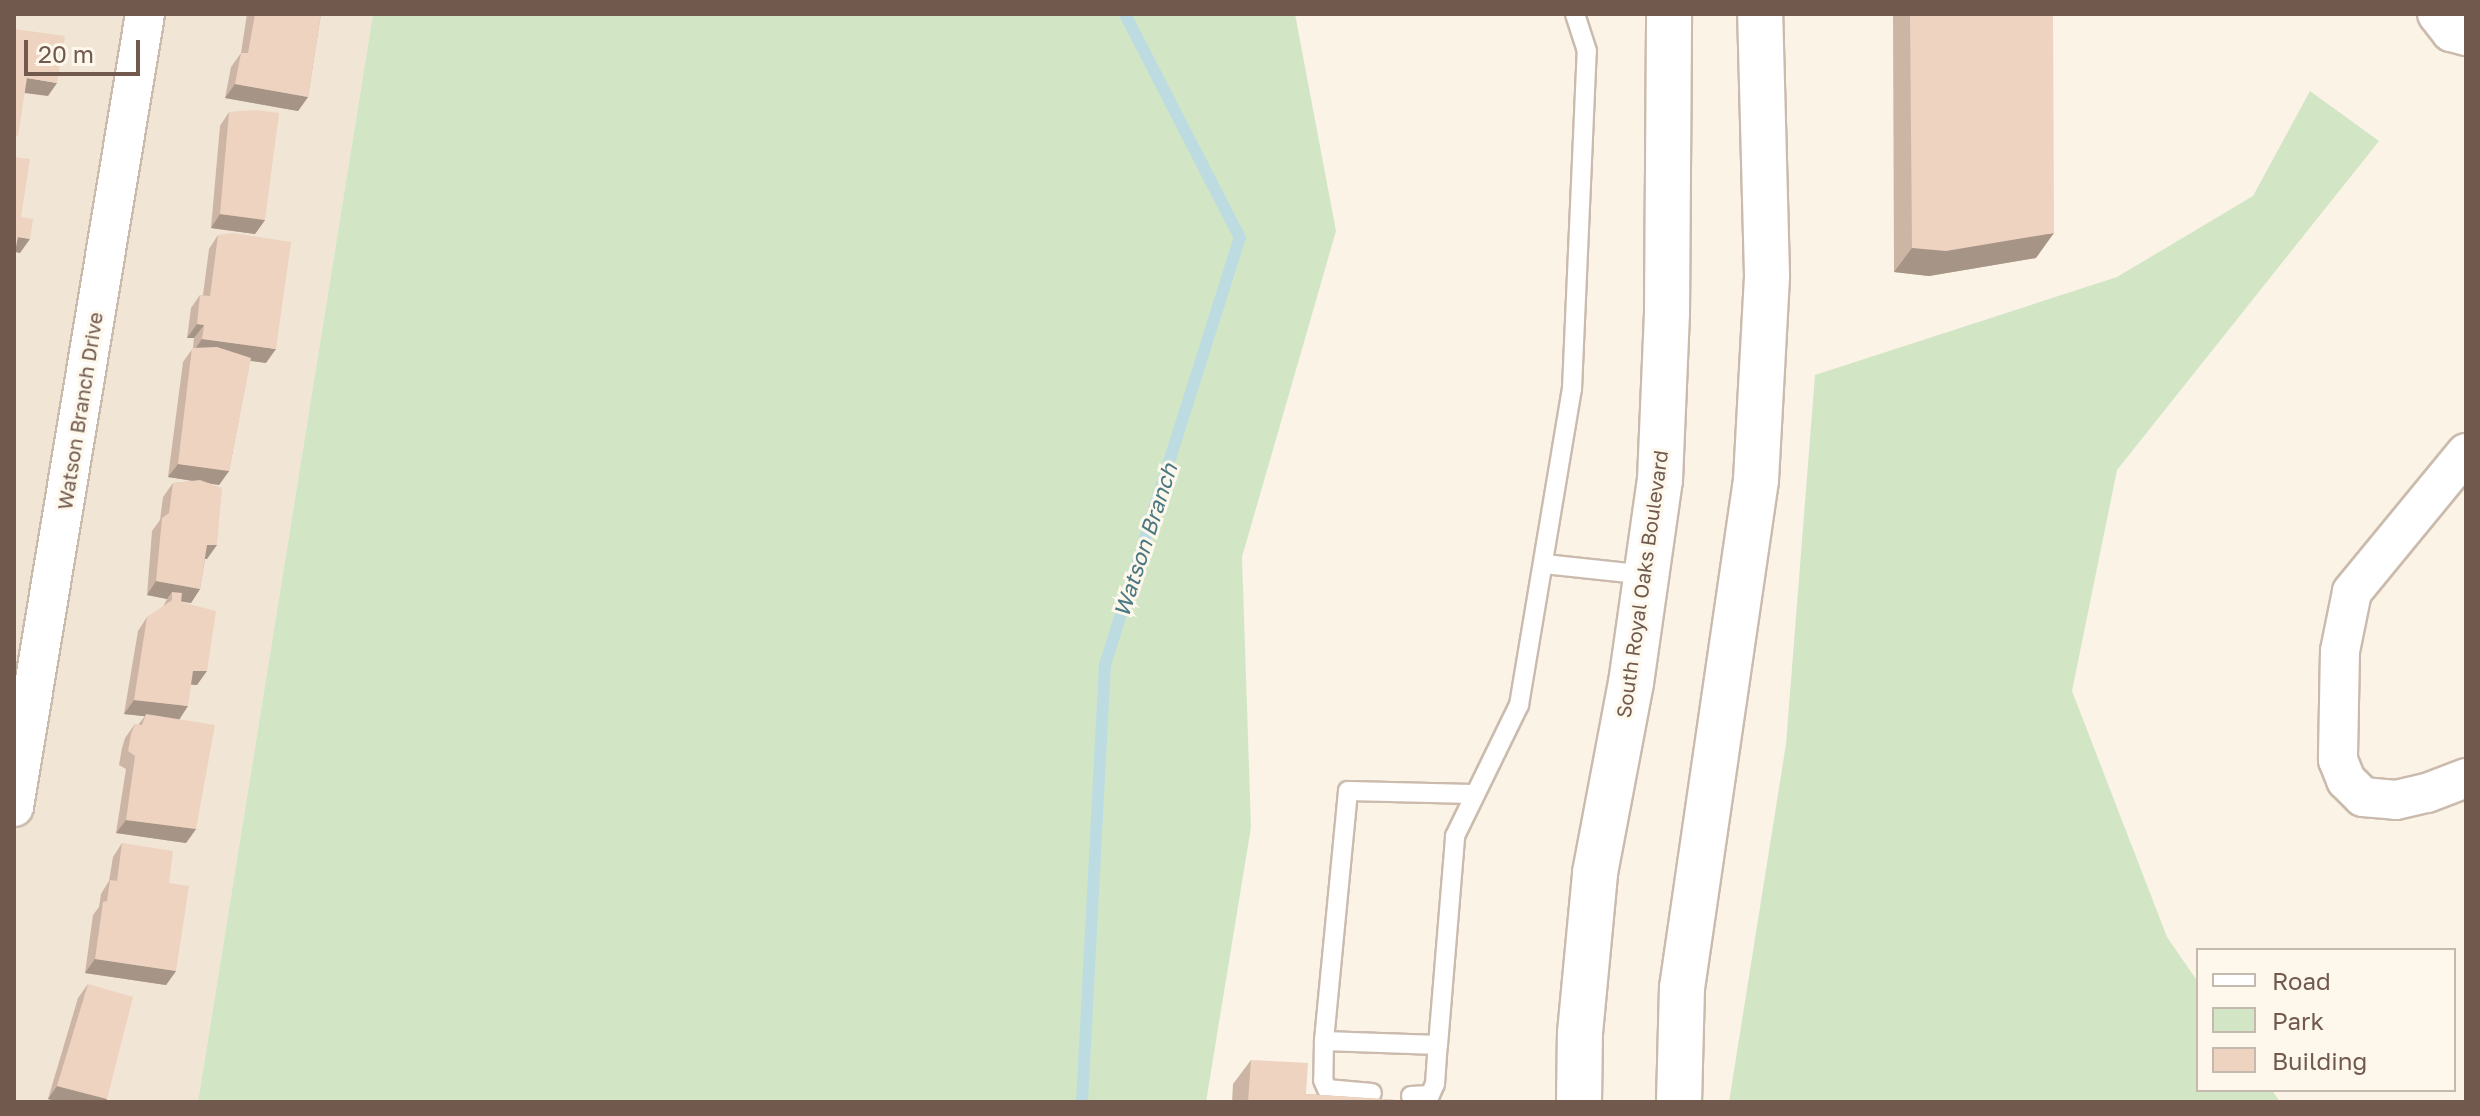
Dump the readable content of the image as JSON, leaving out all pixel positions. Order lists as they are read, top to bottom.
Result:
{
  "streets": {
    "main road": ["South Royal Oaks Boulevard"],
    "street": ["Watson Branch Drive"]
  },
  "water": ["Watson Branch"],
  "legend": ["Road", "Park", "Building"],
  "scale_bar": "20 m"
}
